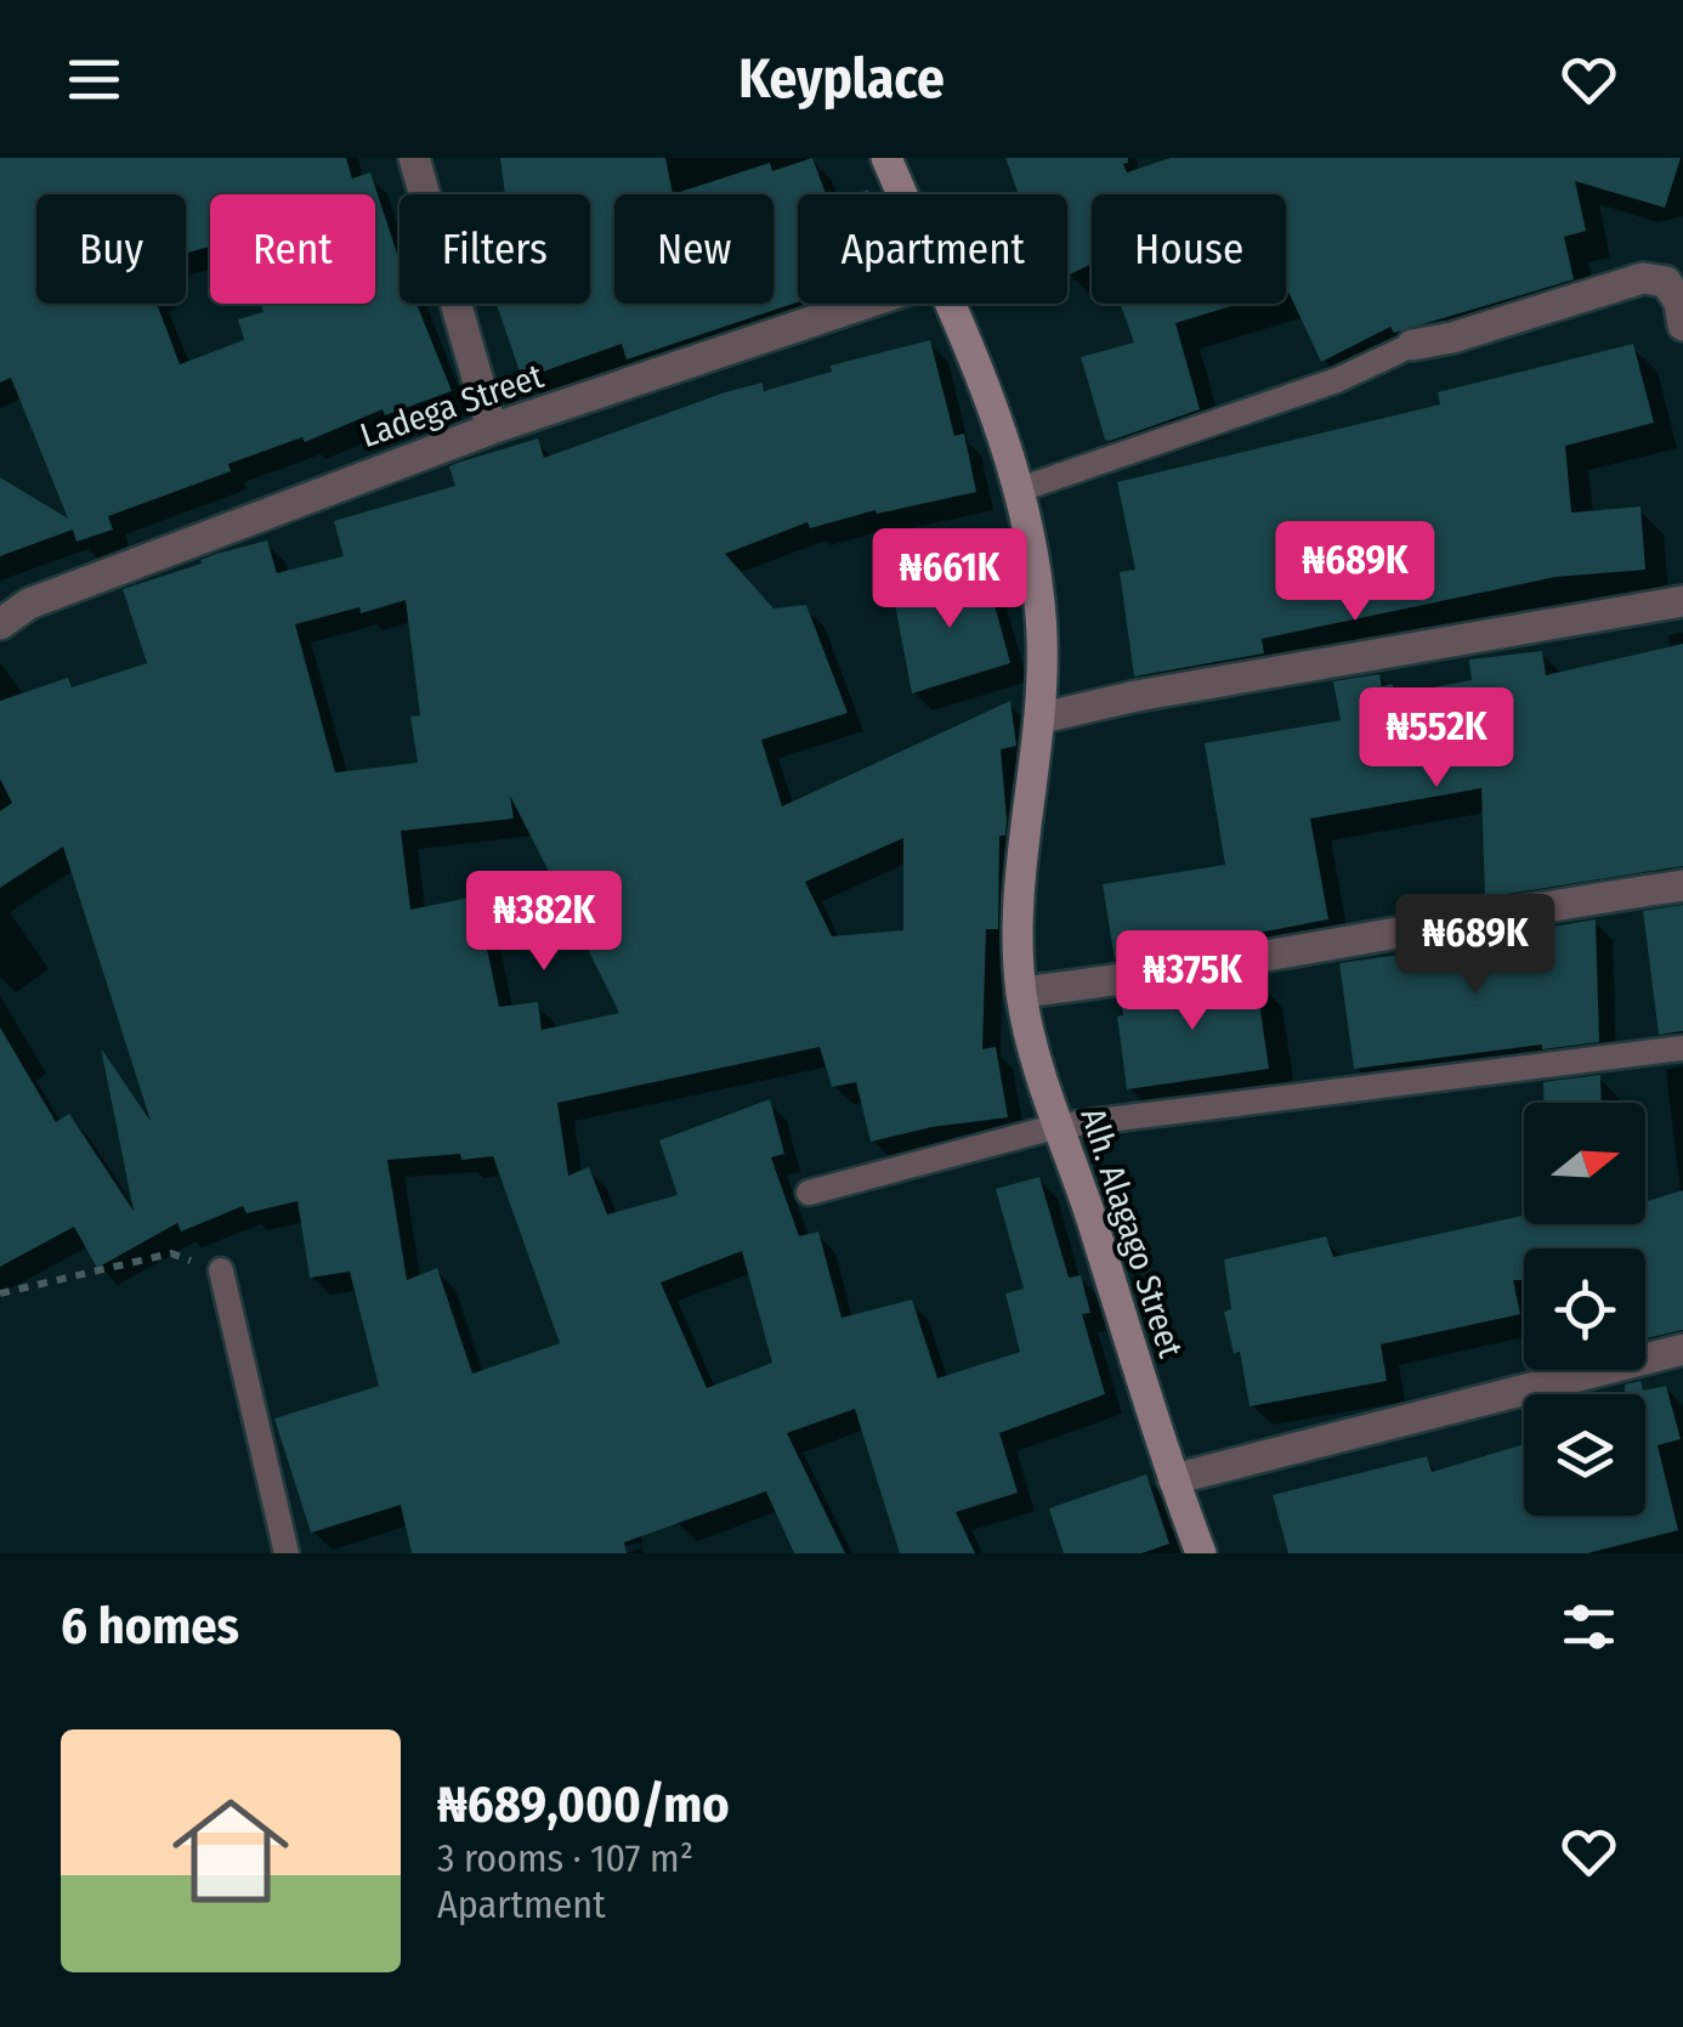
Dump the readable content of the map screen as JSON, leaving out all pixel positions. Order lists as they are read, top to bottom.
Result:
{
  "streets": {
    "main road": ["Alh. Alagago Street"],
    "street": ["Ladega Street"]
  },
  "north": "right",
  "page": {
    "header": "Keyplace",
    "chip": [
      "Buy",
      "Rent",
      "Filters",
      "New",
      "Apartment",
      "House"
    ],
    "price": [
      "₦689K",
      "₦661K",
      "₦552K",
      "₦382K",
      "₦689K",
      "₦375K"
    ],
    "heading": "6 homes",
    "list": [
      {
        "name": "₦689,000/mo",
        "note": "3 rooms · 107 m² · Apartment"
      }
    ]
  }
}
